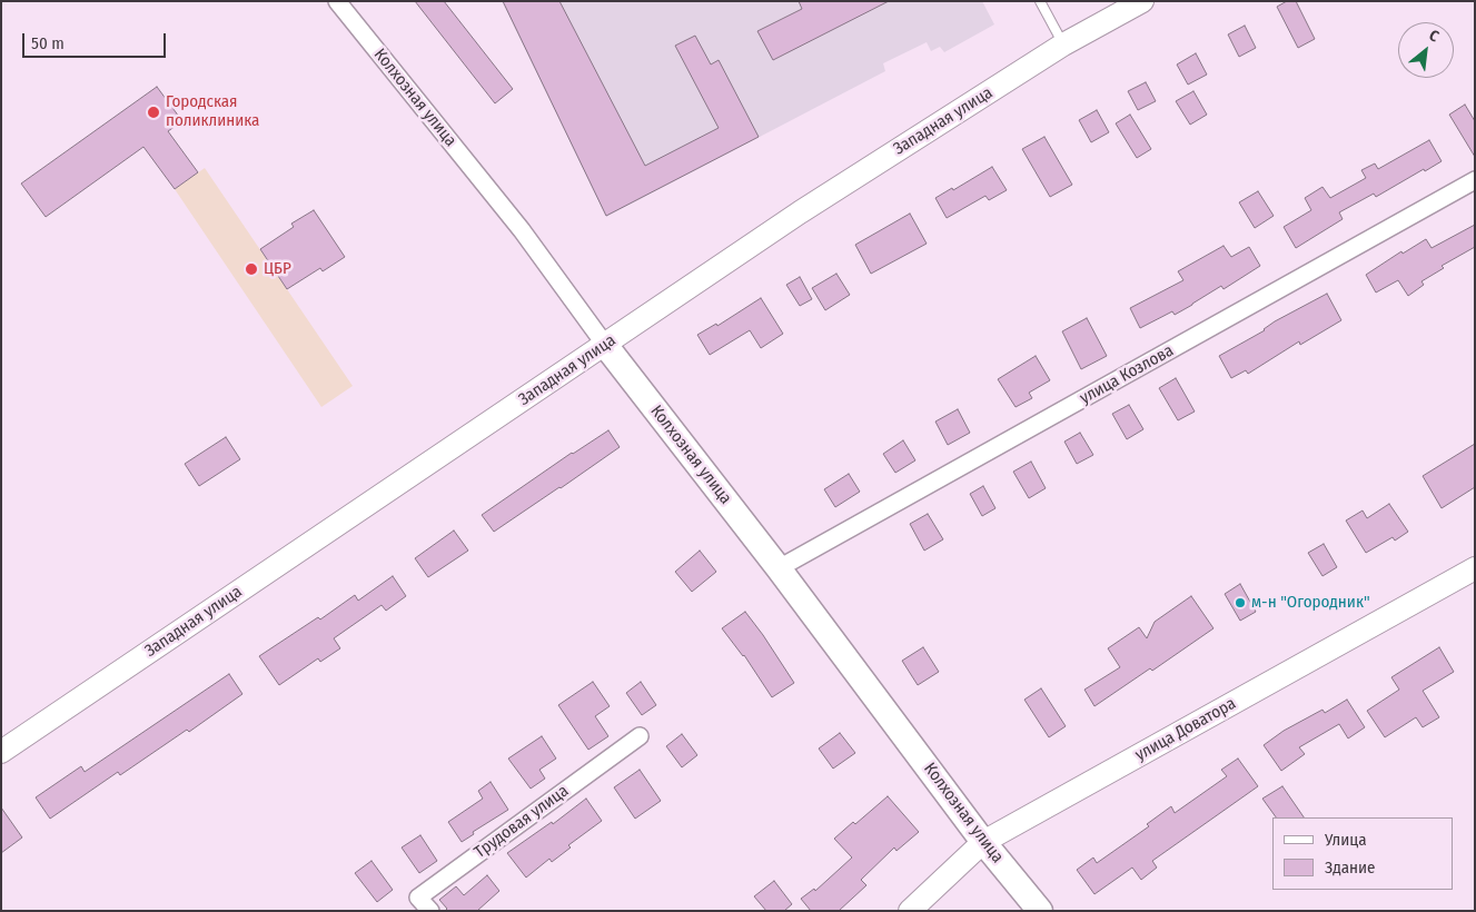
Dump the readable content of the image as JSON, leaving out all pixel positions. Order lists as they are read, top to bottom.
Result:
{
  "streets": {
    "main road": ["Колхозная улица"],
    "street": [
      "Западная улица",
      "улица Козлова",
      "улица Доватора",
      "Трудовая улица"
    ]
  },
  "crossings": [
    ["Колхозная улица", "Западная улица"],
    ["Колхозная улица", "улица Козлова"],
    ["Колхозная улица", "улица Доватора"]
  ],
  "places": ["Городская поликлиника", "ЦБР", "м-н \"Огородник\""],
  "legend": ["Улица", "Здание"],
  "scale_bar": "50 m",
  "north": "top right"
}
